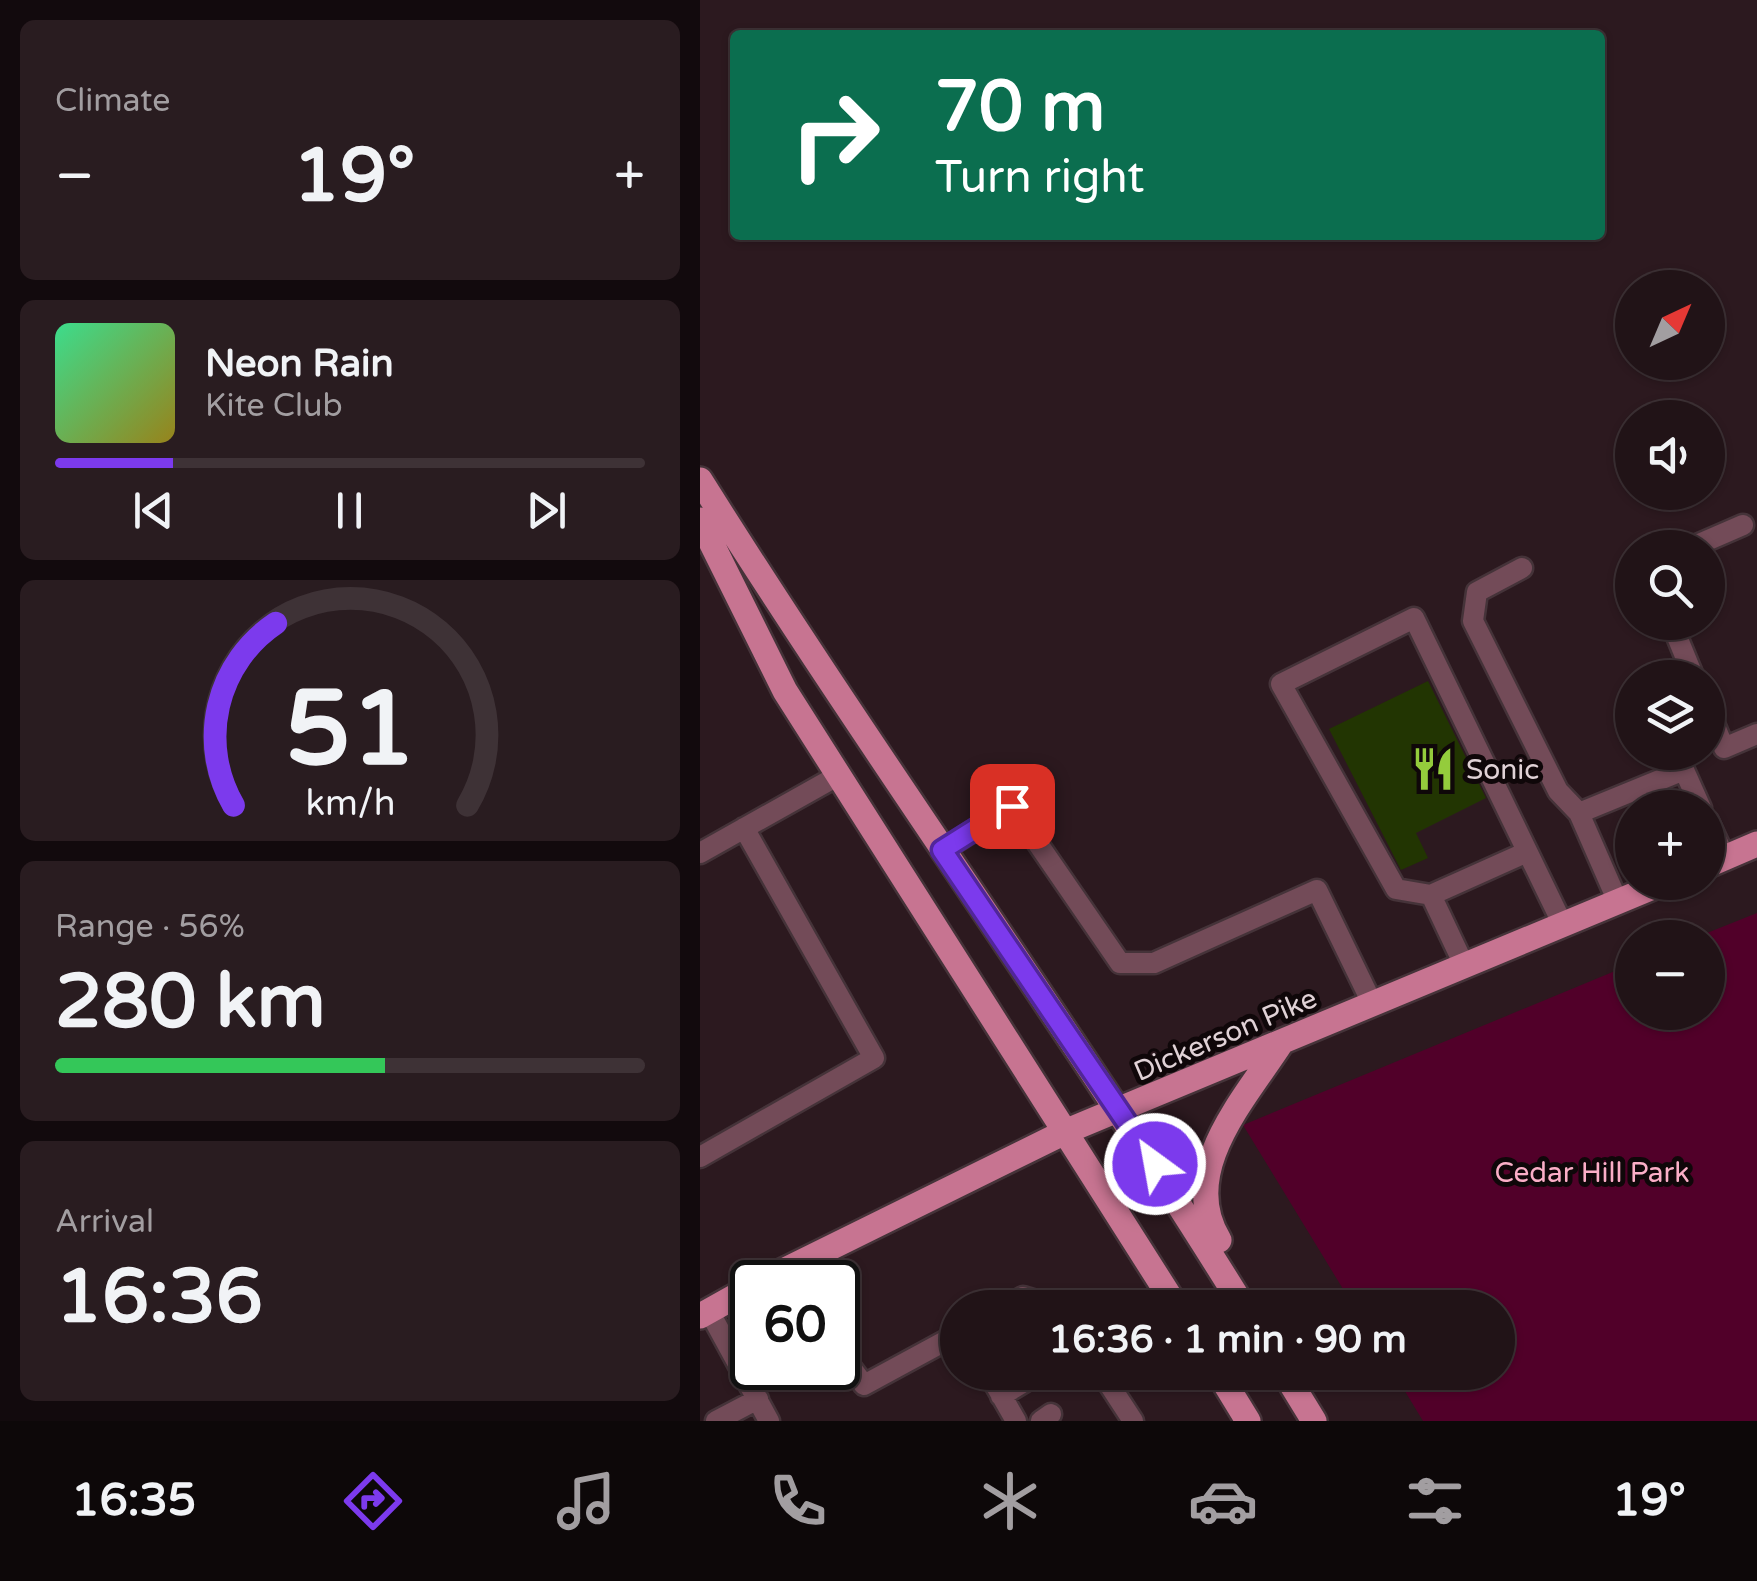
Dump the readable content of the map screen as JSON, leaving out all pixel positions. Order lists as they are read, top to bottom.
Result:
{
  "streets": {
    "main road": ["Dickerson Pike"]
  },
  "parks": ["Cedar Hill Park"],
  "places": {
    "restaurant": ["Sonic"]
  },
  "north": "top right",
  "page": {
    "tile": [
      "Climate",
      ["Range · 56%", "280 km"],
      ["Arrival", "16:36"]
    ],
    "turn": ["70 m", "Turn right"],
    "heat": ["−", "19°", "+"],
    "map_buttons": ["+", "−"],
    "song": ["Neon Rain", "Kite Club"],
    "limit": "60",
    "trip": "16:36 · 1 min · 90 m",
    "tabs": ["16:35", "19°"],
    "gauge": ["51", "km/h"]
  }
}
